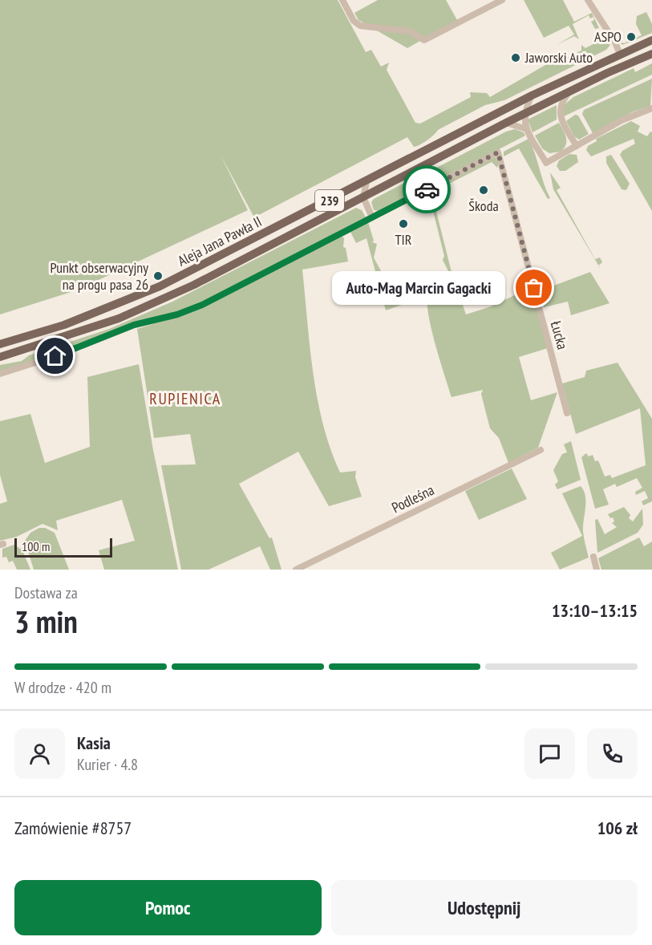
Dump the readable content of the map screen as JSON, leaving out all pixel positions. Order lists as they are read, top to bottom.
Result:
{
  "streets": {
    "main road": ["239", "Aleja Jana Pawła II"],
    "street": ["Łucka", "Podleśna"]
  },
  "districts": ["RUPIENICA"],
  "places": [
    "ASPO",
    "Jaworski Auto",
    "Škoda",
    "TIR",
    "Punkt obserwacyjny na progu pasa 26",
    "Auto-Mag Marcin Gagacki"
  ],
  "scale_bar": "100 m",
  "page": {
    "bubble": "Auto-Mag Marcin Gagacki",
    "scale": "100 m",
    "heading": ["3 min", "Dostawa za", "13:10–13:15"],
    "panel": [
      "Kasia",
      "Kurier · 4.8",
      "Zamówienie #8757",
      "106 zł"
    ],
    "bar": "W drodze · 420 m",
    "buttons": ["Pomoc", "Udostępnij"]
  }
}
